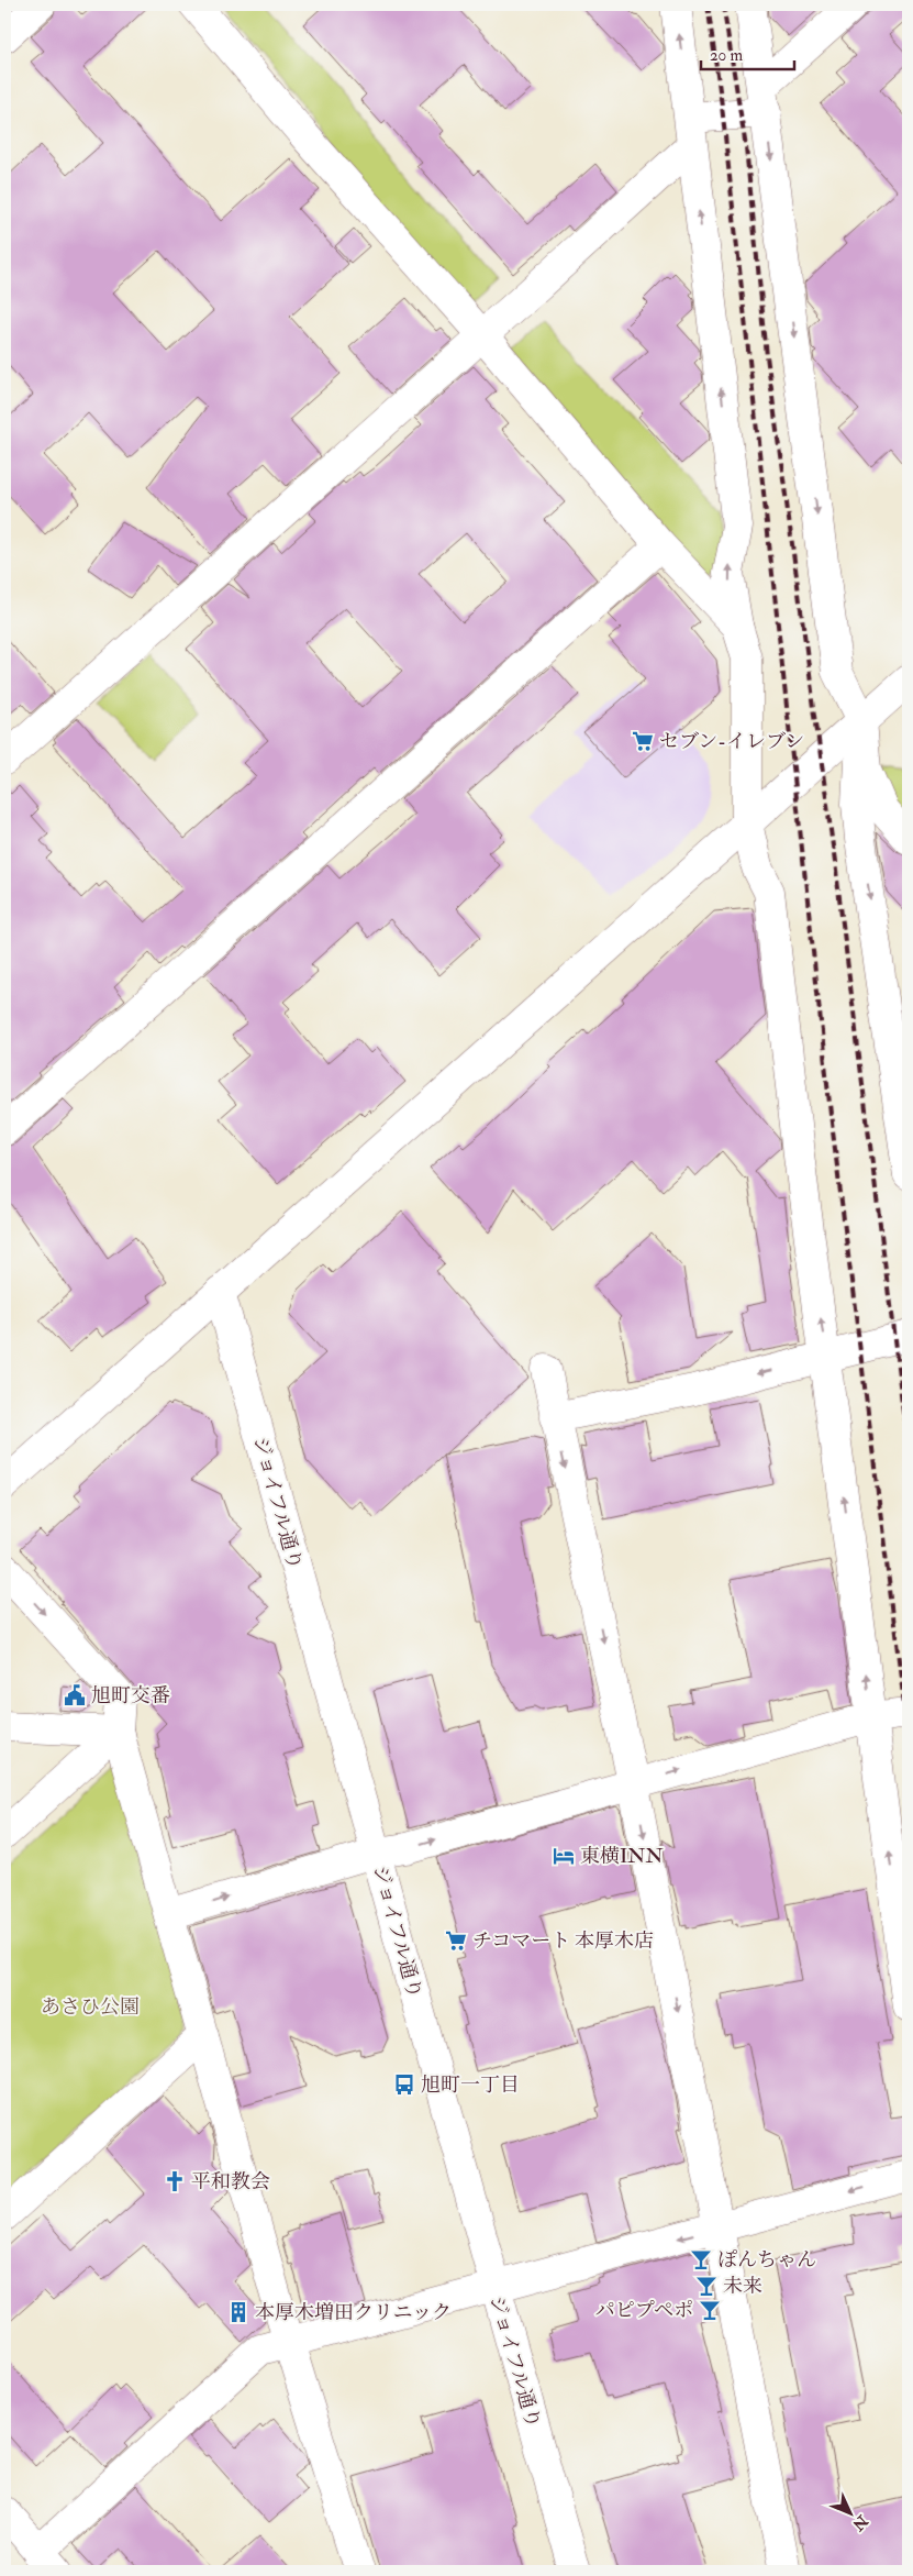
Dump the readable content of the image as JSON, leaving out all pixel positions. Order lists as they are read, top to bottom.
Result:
{
  "streets": {
    "street": ["ジョイフル通り"]
  },
  "parks": ["あさひ公園"],
  "places": {
    "supermarket": ["セブン-イレブン", "チコマート 本厚木店"],
    "public building": ["旭町交番"],
    "hotel": ["東横INN"],
    "bus stop": ["旭町一丁目"],
    "church": ["平和教会"],
    "bar": ["ぽんちゃん", "未来", "パピプペポ"],
    "building": ["本厚木増田クリニック"]
  },
  "scale_bar": "20 m",
  "north": "bottom right"
}
